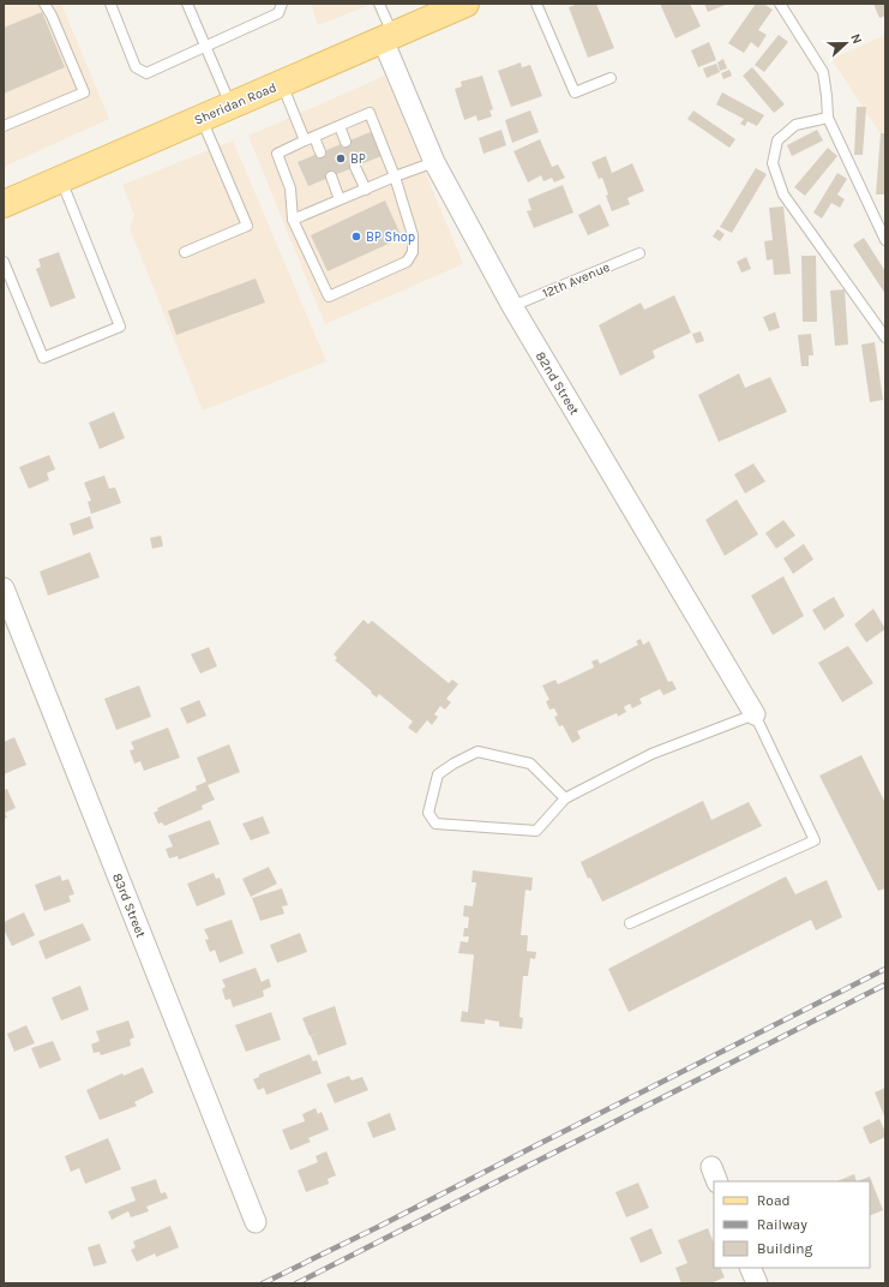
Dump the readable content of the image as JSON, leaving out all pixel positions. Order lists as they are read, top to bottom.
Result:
{
  "streets": {
    "main road": ["Sheridan Road"],
    "street": ["82nd Street", "83rd Street"],
    "lane": ["12th Avenue"]
  },
  "crossings": [
    ["Sheridan Road", "82nd Street"],
    ["12th Avenue", "82nd Street"]
  ],
  "places": ["BP", "BP Shop"],
  "legend": ["Road", "Railway", "Building"],
  "north": "right"
}
